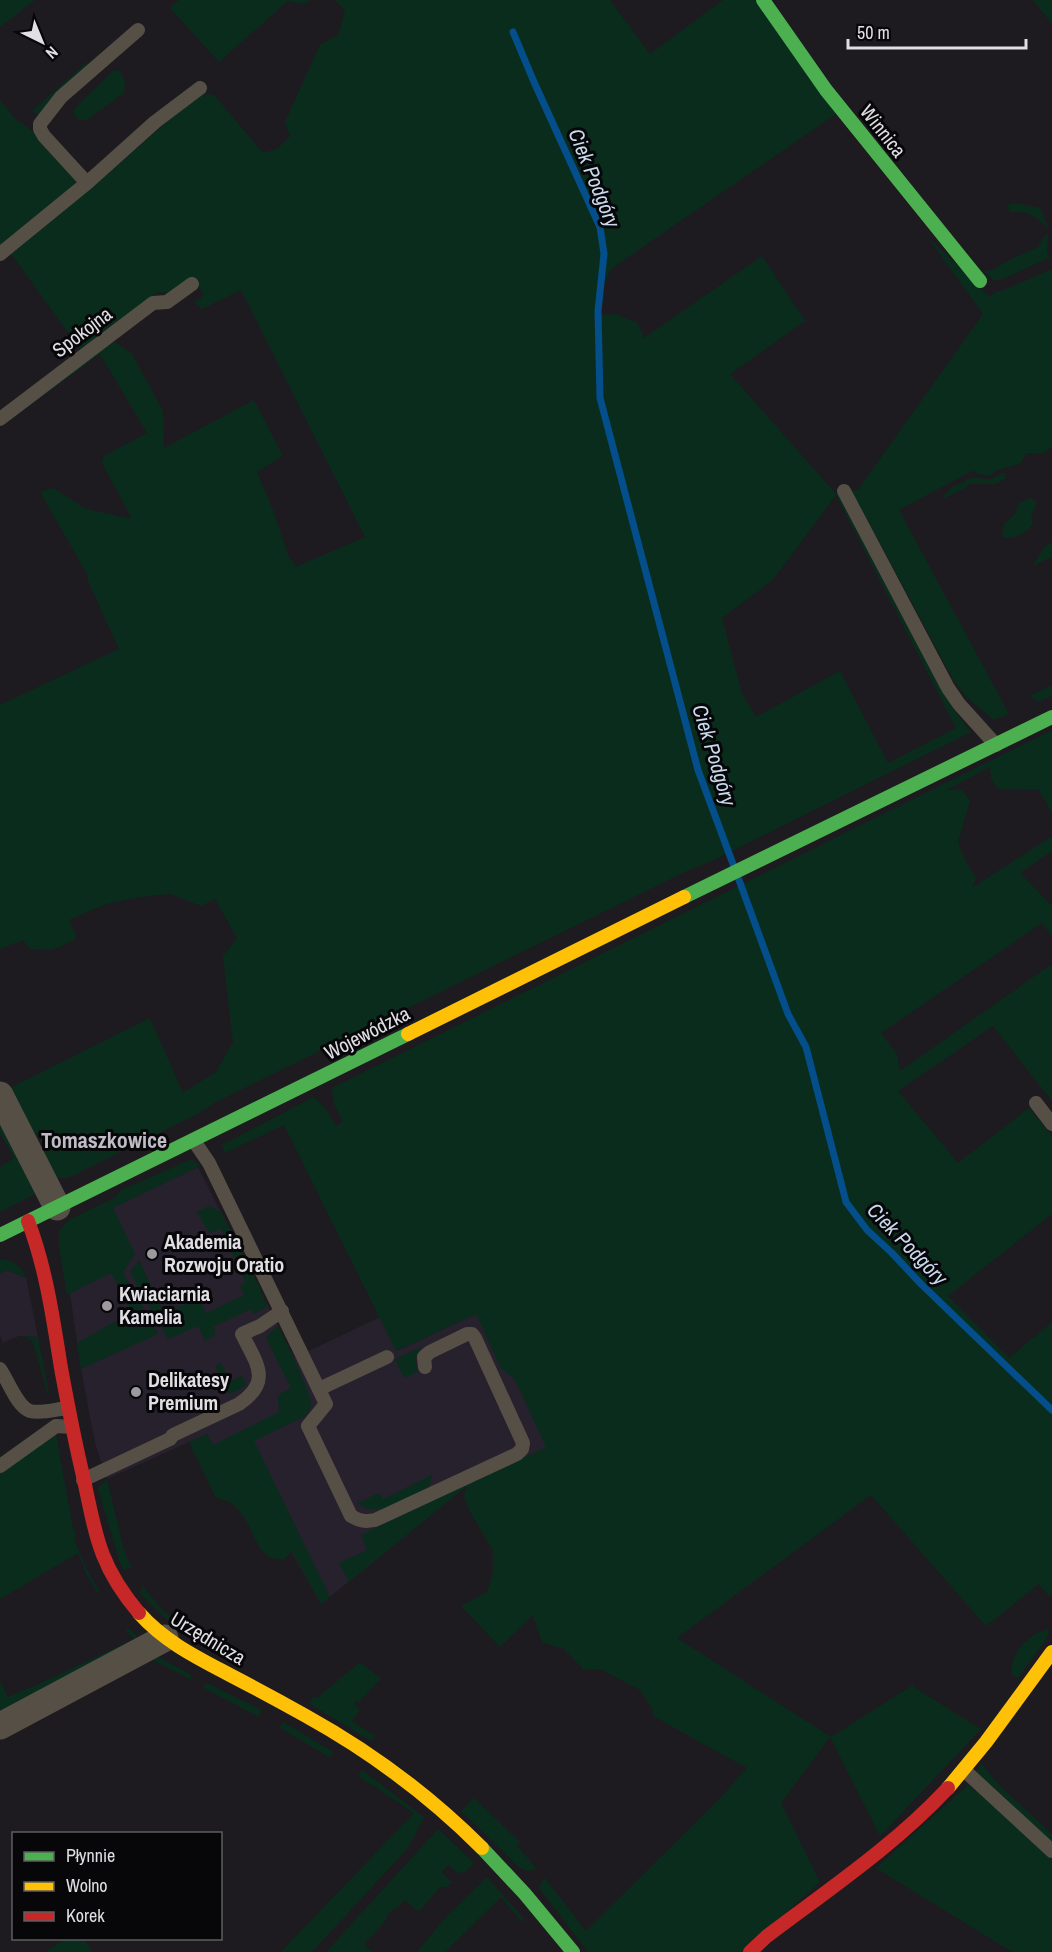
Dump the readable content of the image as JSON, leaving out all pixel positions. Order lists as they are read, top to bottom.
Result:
{
  "streets": {
    "street": ["Winnica", "Wojewódzka", "Urzędnicza"],
    "lane": ["Spokojna"]
  },
  "crossings": [
    ["Wojewódzka", "Urzędnicza"]
  ],
  "districts": ["Tomaszkowice"],
  "water": ["Ciek Podgóry"],
  "places": ["Akademia Rozwoju Oratio", "Kwiaciarnia Kamelia", "Delikatesy Premium"],
  "legend": ["Płynnie", "Wolno", "Korek"],
  "scale_bar": "50 m",
  "north": "bottom right"
}
